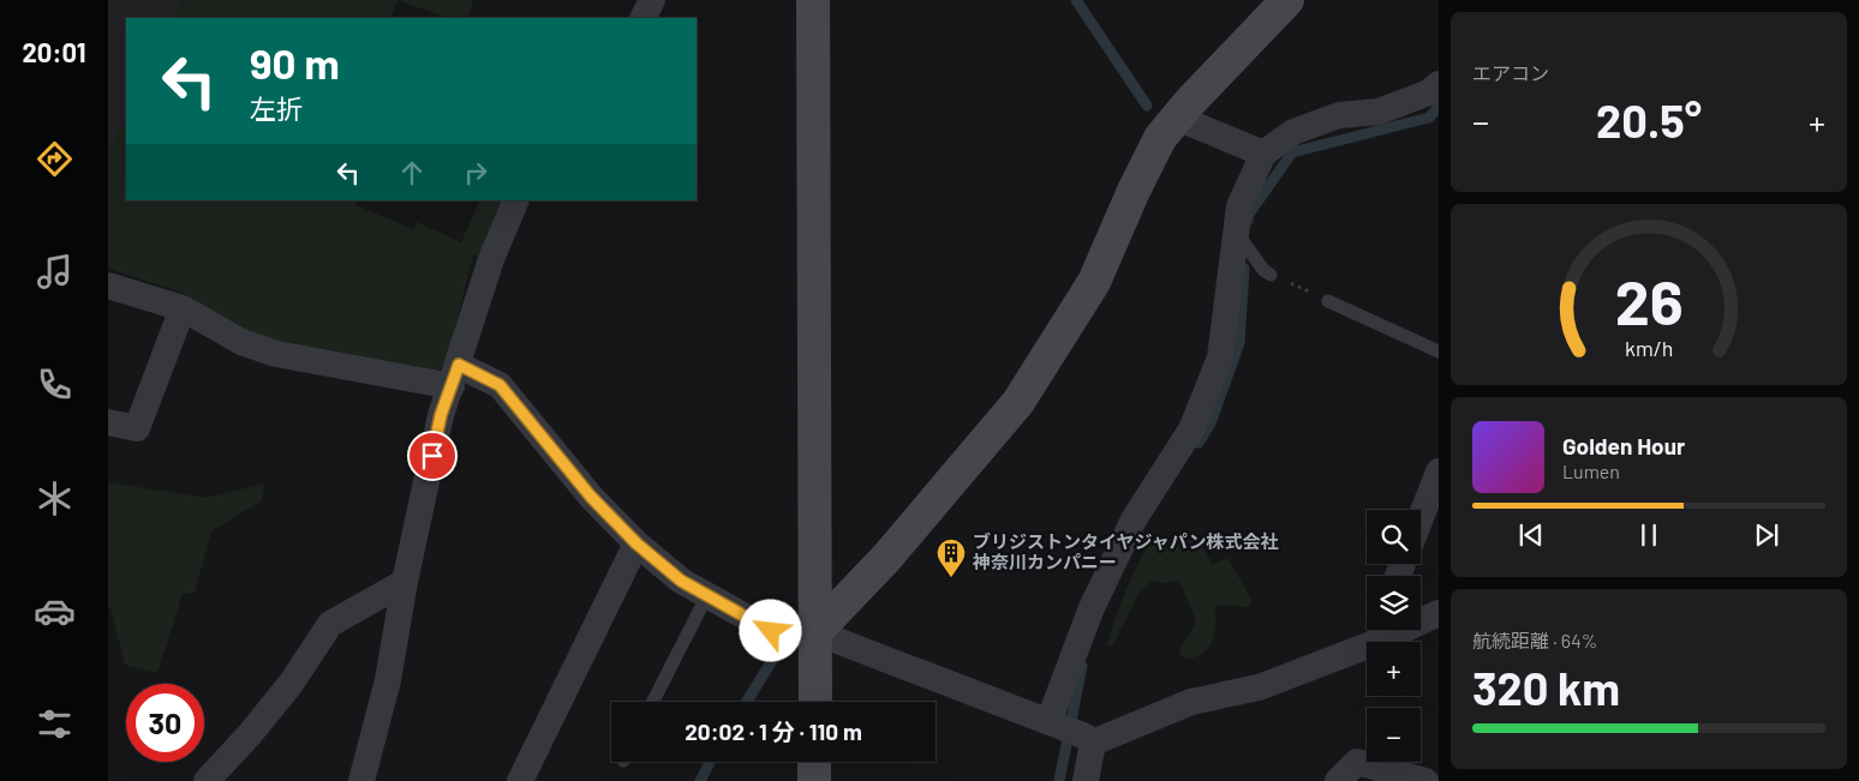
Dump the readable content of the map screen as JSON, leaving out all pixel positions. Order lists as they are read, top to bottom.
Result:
{
  "places": {
    "building": ["ブリジストンタイヤジャパン株式会社 神奈川カンパニー"]
  },
  "page": {
    "tabs": "20:01",
    "tile": [
      "エアコン",
      ["航続距離 · 64%", "320 km"]
    ],
    "turn": ["90 m", "左折"],
    "heat": ["−", "20.5°", "+"],
    "song": ["Golden Hour", "Lumen"],
    "map_buttons": ["+", "−"],
    "limit": "30",
    "trip": "20:02 · 1 分 · 110 m",
    "gauge": ["26", "km/h"]
  }
}
